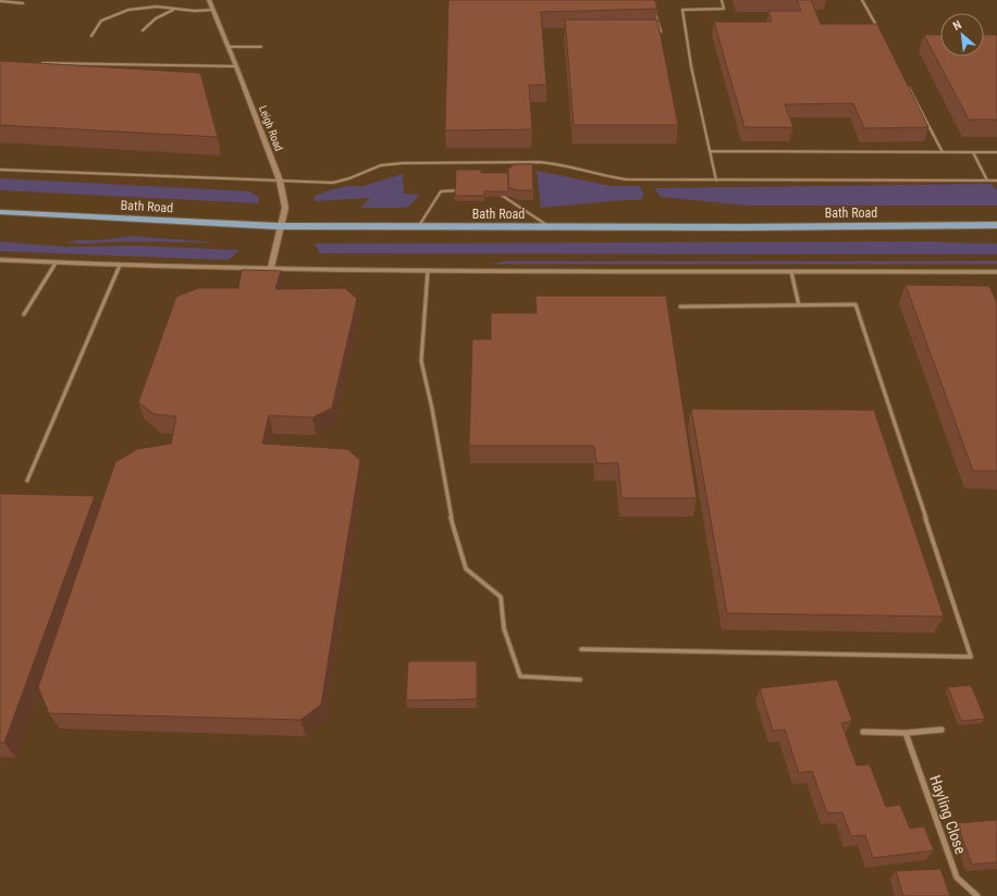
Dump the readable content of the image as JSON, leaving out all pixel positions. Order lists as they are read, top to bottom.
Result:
{
  "streets": {
    "main road": ["Bath Road"],
    "street": ["Leigh Road", "Hayling Close"]
  },
  "crossings": [
    ["Leigh Road", "Bath Road"]
  ],
  "north": "top left"
}
